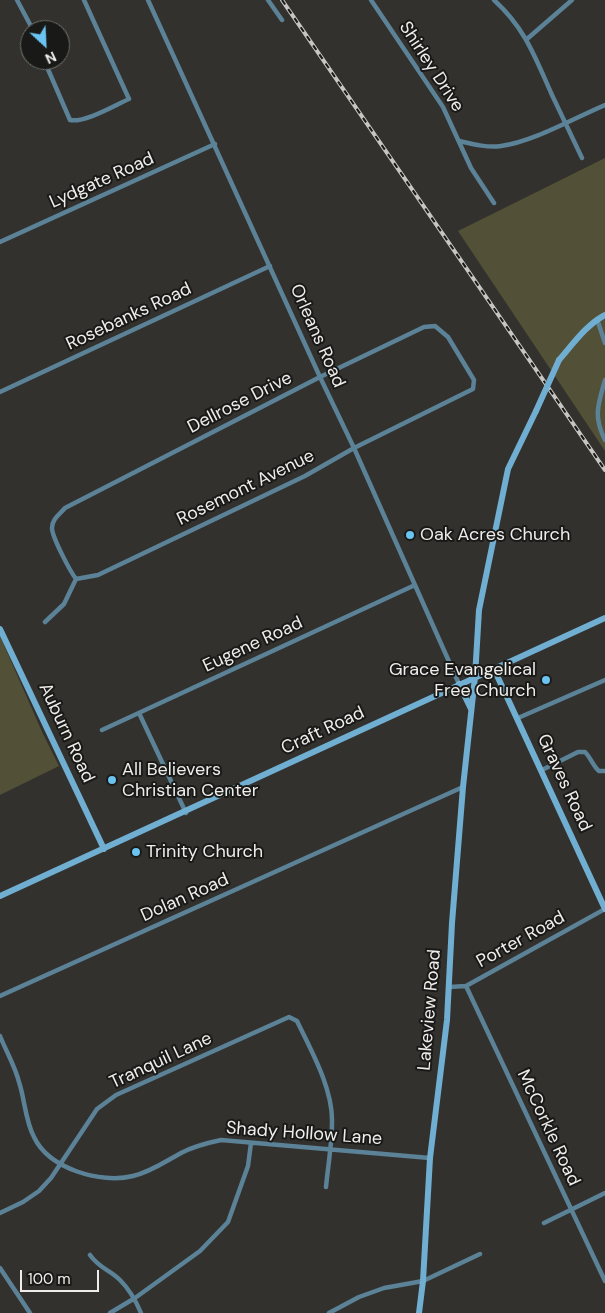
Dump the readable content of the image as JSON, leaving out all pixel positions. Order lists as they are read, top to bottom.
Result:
{
  "streets": {
    "street": [
      "Shirley Drive",
      "Lydgate Road",
      "Rosebanks Road",
      "Orleans Road",
      "Dellrose Drive",
      "Rosemont Avenue",
      "Eugene Road",
      "Craft Road",
      "Auburn Road",
      "Graves Road",
      "Dolan Road",
      "Porter Road",
      "Lakeview Road",
      "Tranquil Lane",
      "McCorkle Road",
      "Shady Hollow Lane"
    ]
  },
  "crossings": [
    ["Lydgate Road", "Orleans Road"],
    ["Rosebanks Road", "Orleans Road"],
    ["Orleans Road", "Dellrose Drive"],
    ["Orleans Road", "Rosemont Avenue"],
    ["Orleans Road", "Eugene Road"],
    ["Orleans Road", "Craft Road"],
    ["Dellrose Drive", "Rosemont Avenue"],
    ["Craft Road", "Auburn Road"],
    ["Craft Road", "Graves Road"],
    ["Craft Road", "Lakeview Road"],
    ["Graves Road", "Porter Road"],
    ["Dolan Road", "Lakeview Road"],
    ["Porter Road", "Lakeview Road"],
    ["Porter Road", "McCorkle Road"],
    ["Lakeview Road", "Shady Hollow Lane"],
    ["Tranquil Lane", "Shady Hollow Lane"]
  ],
  "places": [
    "Oak Acres Church",
    "Grace Evangelical Free Church",
    "All Believers Christian Center",
    "Trinity Church"
  ],
  "scale_bar": "100 m",
  "north": "bottom right"
}
